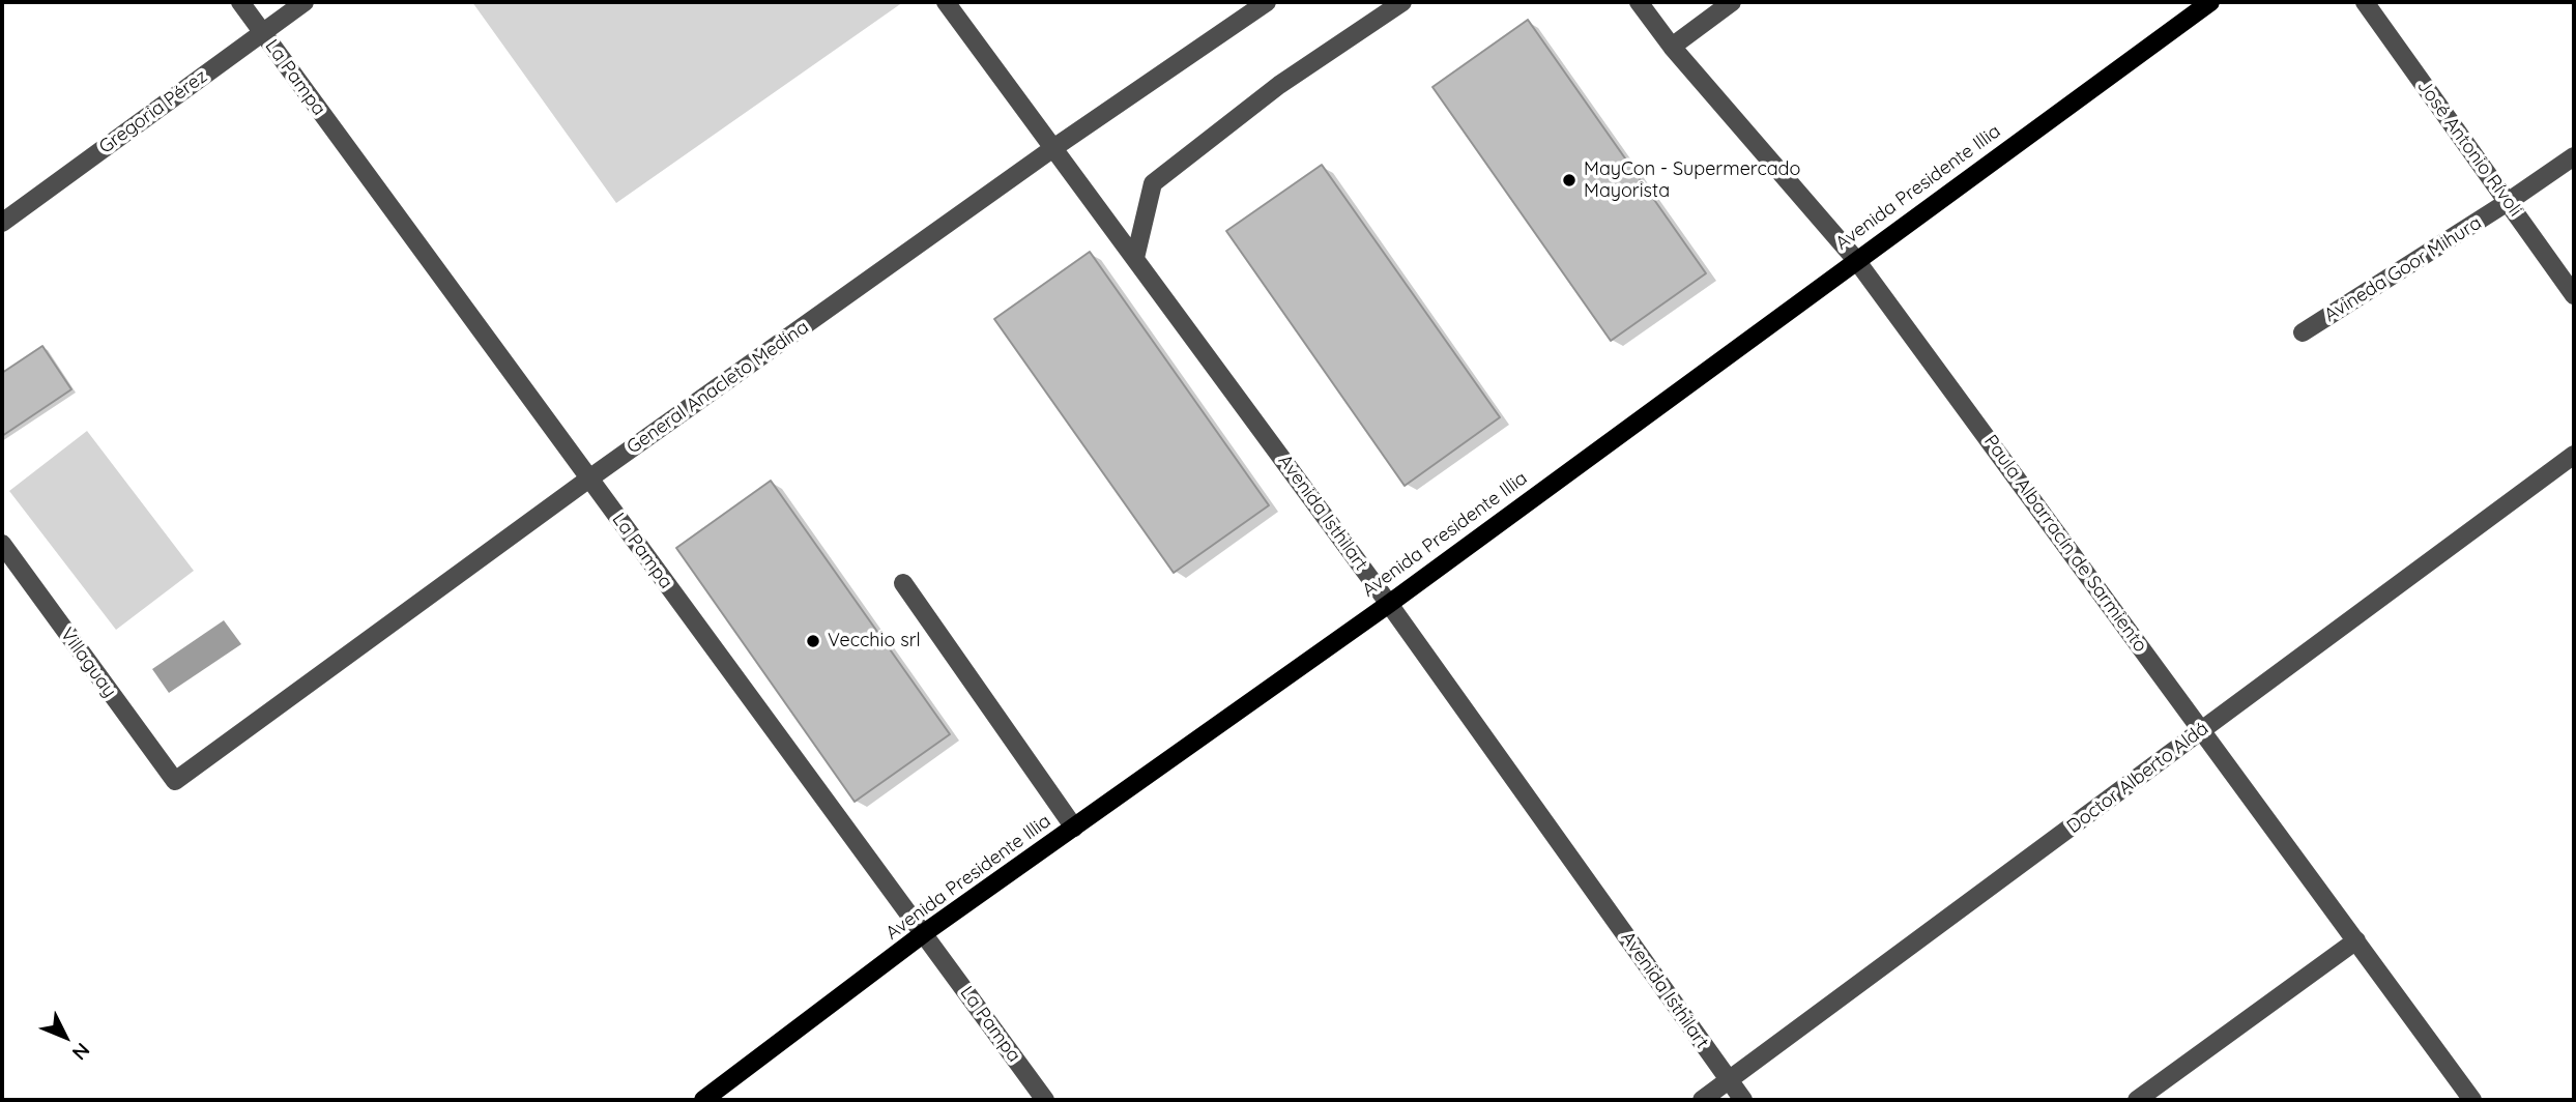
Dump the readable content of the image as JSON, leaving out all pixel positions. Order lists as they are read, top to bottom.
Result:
{
  "streets": {
    "main road": ["Avenida Presidente Illia"],
    "street": [
      "La Pampa",
      "Gregoria Pérez",
      "José Antonio Rívoli",
      "Avineda Goor Mihura",
      "General Anacleto Medina",
      "Avenida Isthilart",
      "Paula Albarracín de Sarmiento",
      "Villaguay",
      "Doctor Alberto Aldá"
    ]
  },
  "crossings": [
    ["La Pampa", "Gregoria Pérez"],
    ["La Pampa", "Avenida Presidente Illia"],
    ["La Pampa", "General Anacleto Medina"],
    ["José Antonio Rívoli", "Avineda Goor Mihura"],
    ["Avenida Presidente Illia", "Avenida Isthilart"],
    ["Avenida Presidente Illia", "Paula Albarracín de Sarmiento"],
    ["General Anacleto Medina", "Avenida Isthilart"],
    ["General Anacleto Medina", "Villaguay"],
    ["Avenida Isthilart", "Doctor Alberto Aldá"],
    ["Paula Albarracín de Sarmiento", "Doctor Alberto Aldá"]
  ],
  "places": ["MayCon - Supermercado Mayorista", "Vecchio srl"],
  "north": "bottom right"
}
